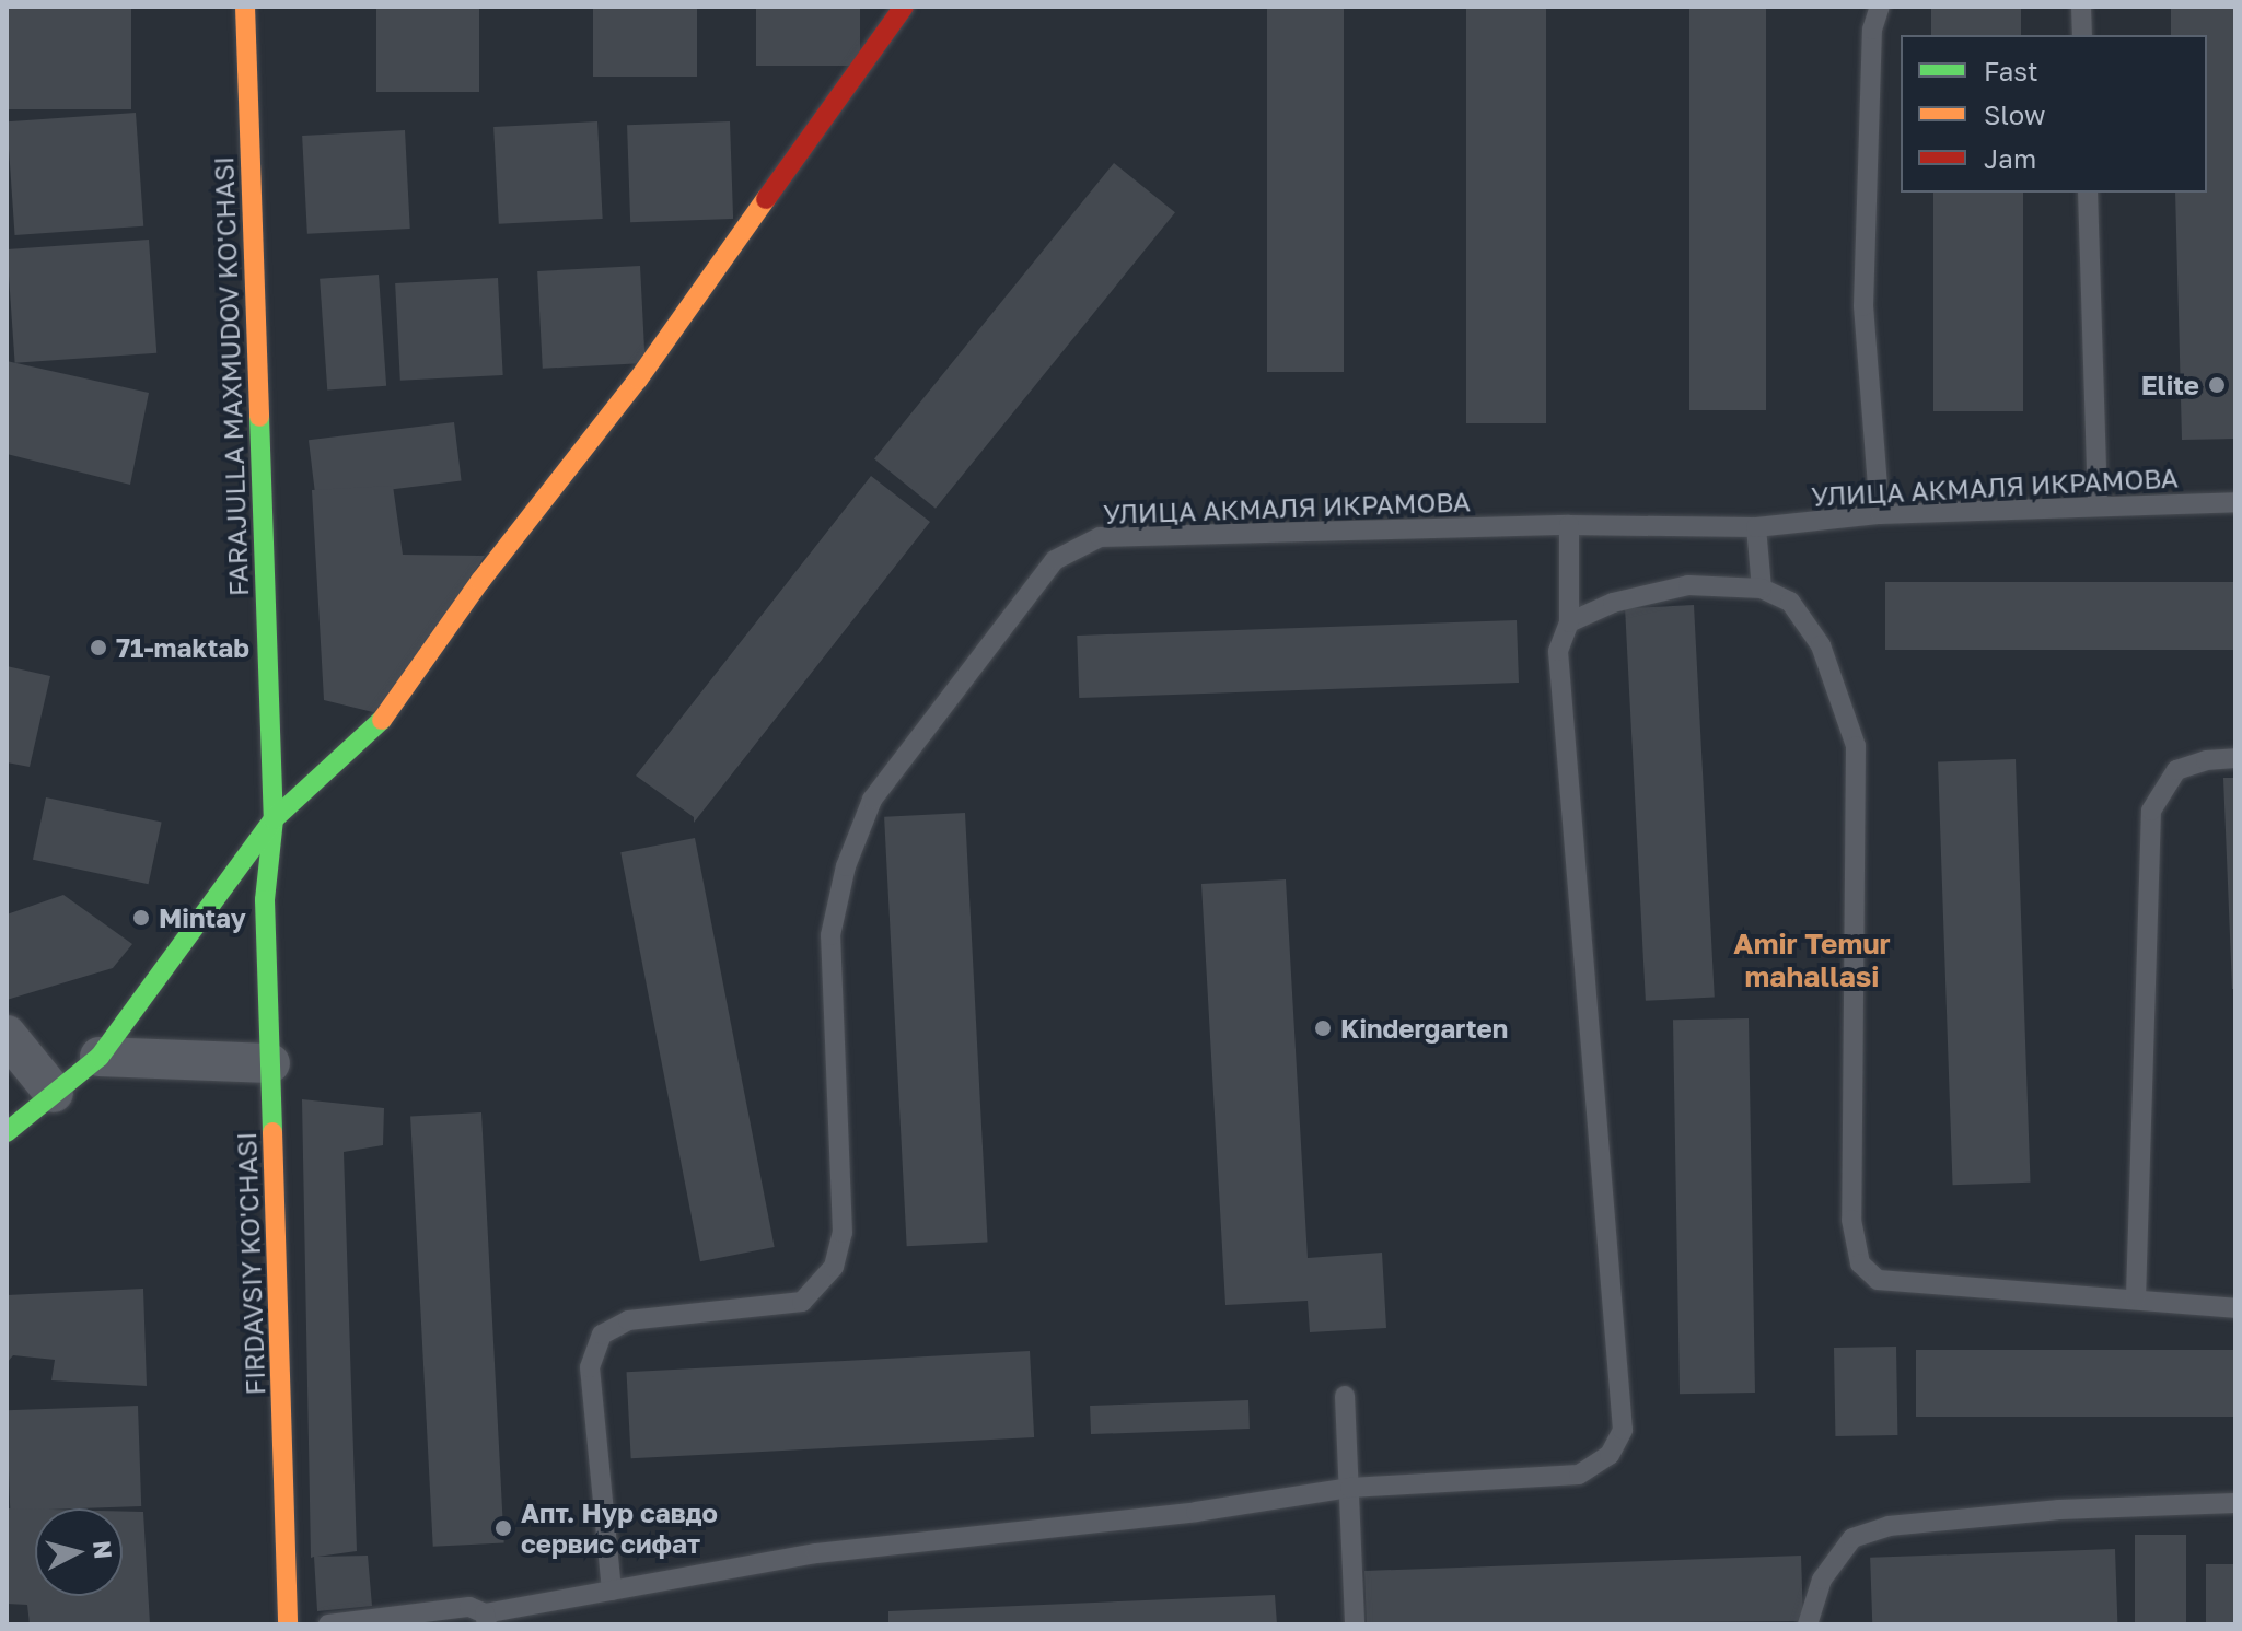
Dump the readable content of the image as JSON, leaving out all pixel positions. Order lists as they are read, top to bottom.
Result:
{
  "streets": {
    "main road": ["FARAJULLA MAXMUDOV KO'CHASI", "FIRDAVSIY KO'CHASI"],
    "lane": ["УЛИЦА АКМАЛЯ ИКРАМОВА"]
  },
  "crossings": [
    ["FARAJULLA MAXMUDOV KO'CHASI", "FIRDAVSIY KO'CHASI"]
  ],
  "districts": ["Amir Temur mahallasi"],
  "places": [
    "Elite",
    "71-maktab",
    "Mintay",
    "Kindergarten",
    "Апт. Нур савдо сервис сифат"
  ],
  "legend": ["Fast", "Slow", "Jam"],
  "north": "right"
}
